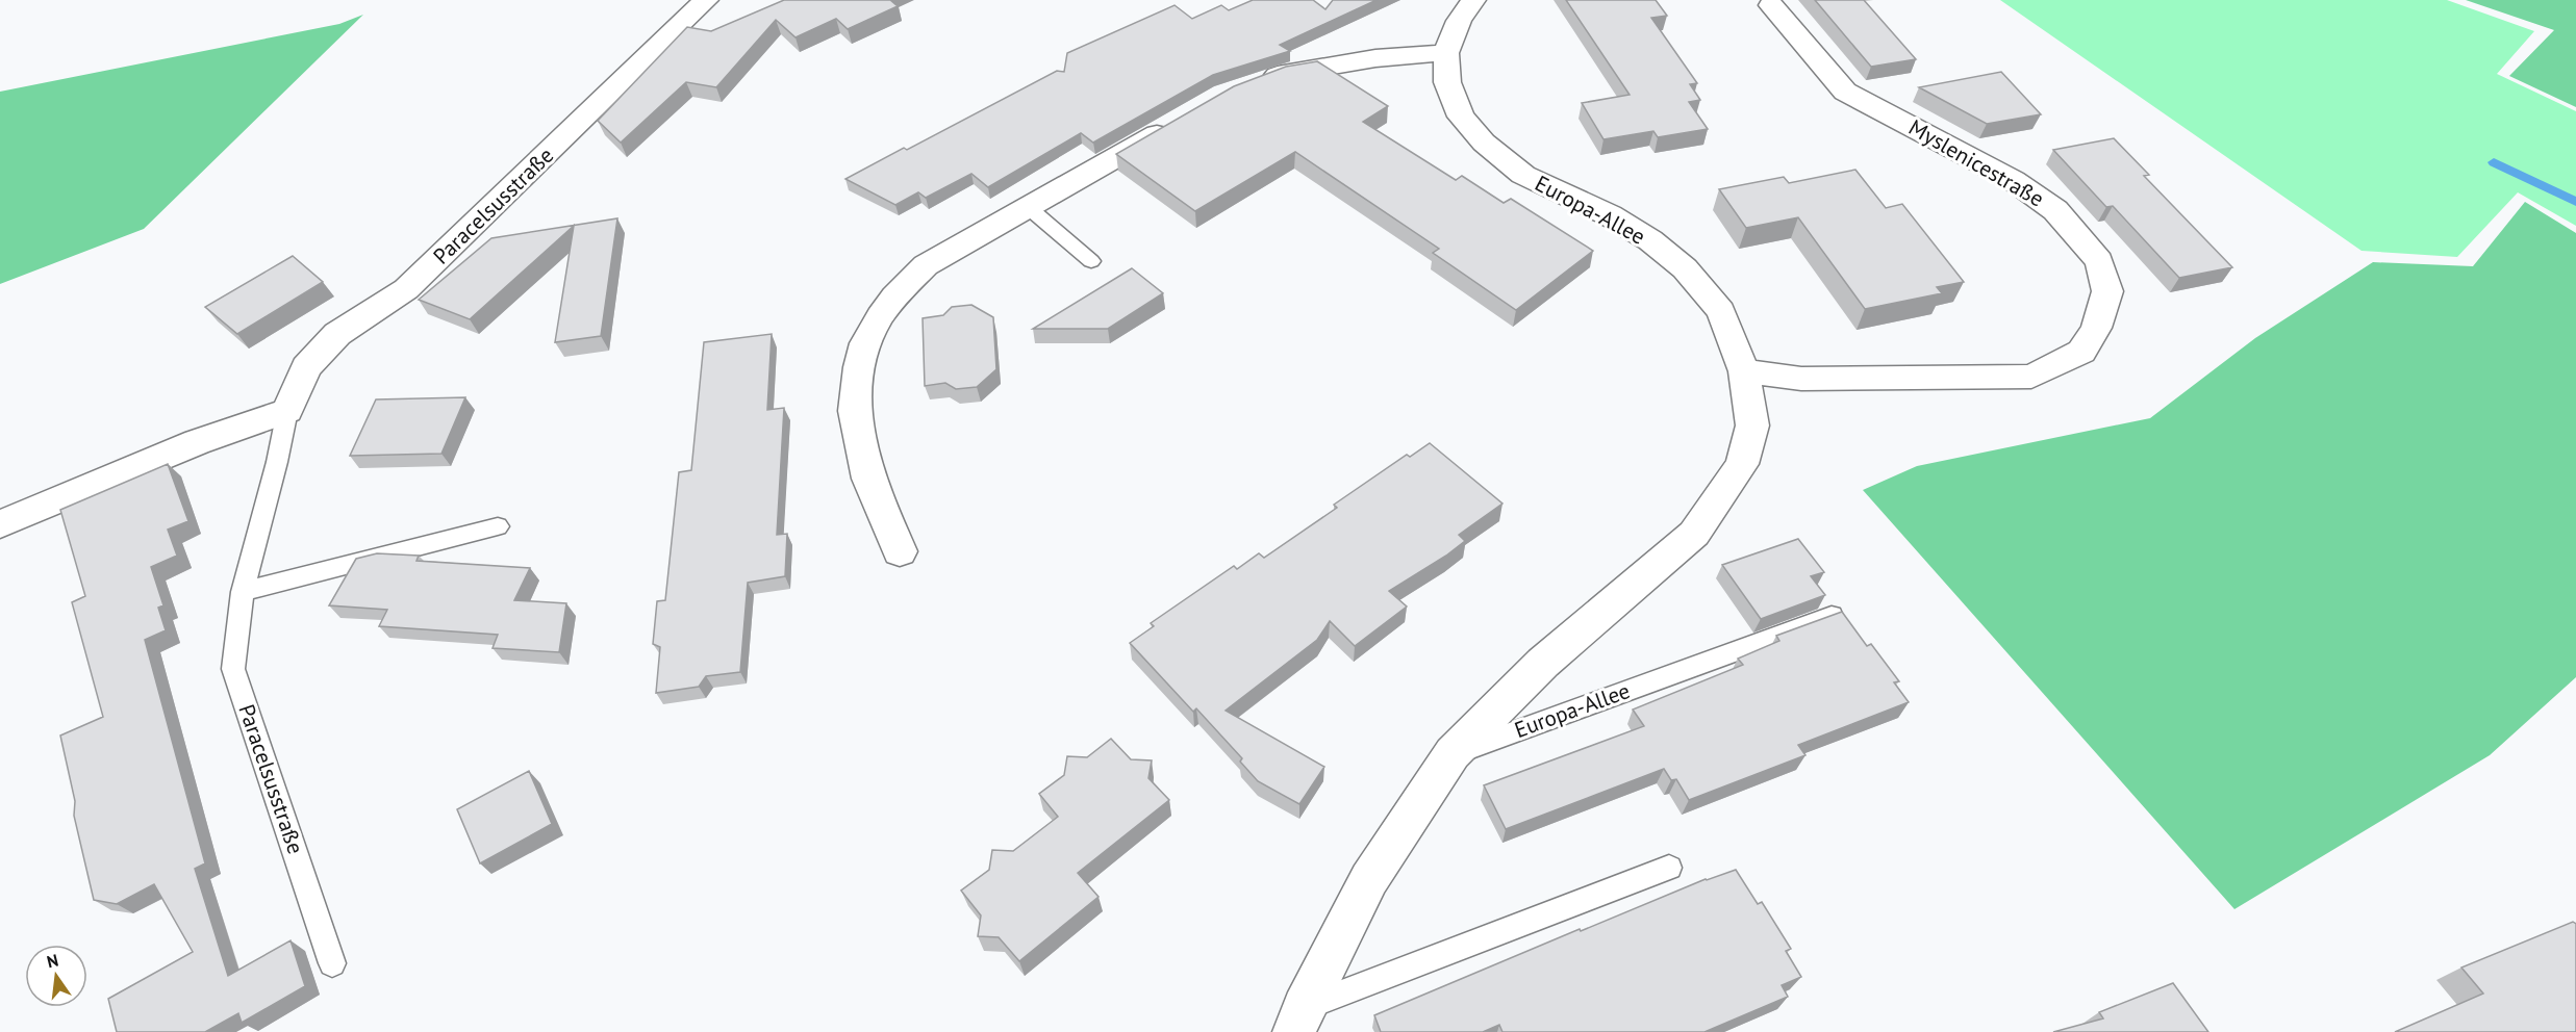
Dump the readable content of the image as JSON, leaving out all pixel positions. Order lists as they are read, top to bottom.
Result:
{
  "streets": {
    "street": ["Myslenicestraße", "Paracelsusstraße", "Europa-Allee"]
  },
  "crossings": [
    ["Myslenicestraße", "Europa-Allee"]
  ],
  "north": "top"
}
